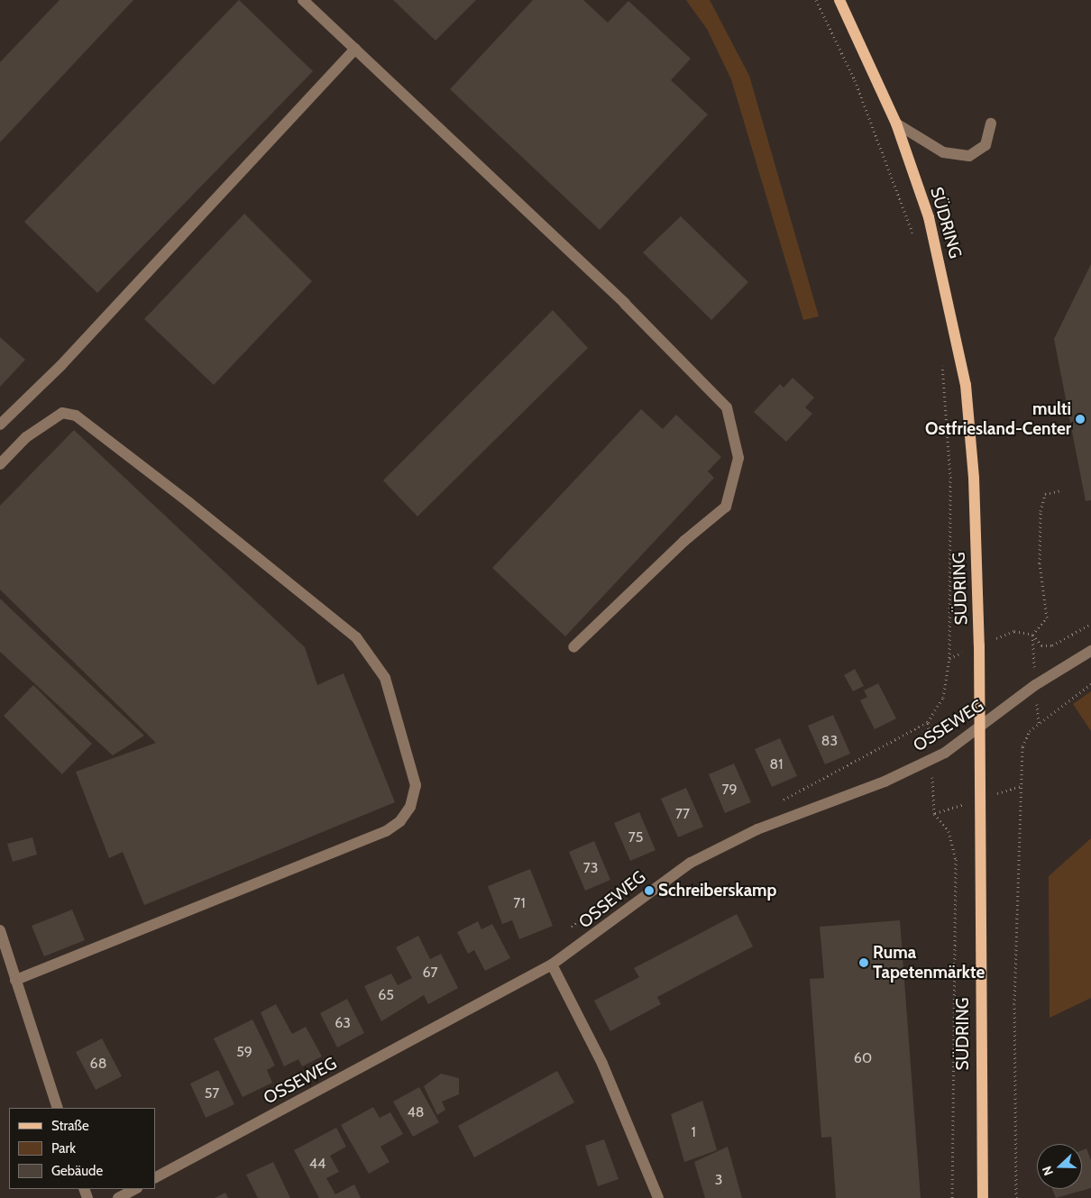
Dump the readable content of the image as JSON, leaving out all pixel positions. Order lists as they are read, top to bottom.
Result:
{
  "streets": {
    "main road": ["SÜDRING"],
    "street": ["OSSEWEG"]
  },
  "crossings": [
    ["SÜDRING", "OSSEWEG"]
  ],
  "places": ["multi Ostfriesland-Center", "Schreiberskamp", "Ruma Tapetenmärkte"],
  "house_numbers": [
    "83",
    "81",
    "79",
    "77",
    "75",
    "73",
    "71",
    "67",
    "65",
    "63",
    "59",
    "60",
    "68",
    "57",
    "48",
    "1",
    "44",
    "3"
  ],
  "legend": ["Straße", "Park", "Gebäude"],
  "north": "left"
}
